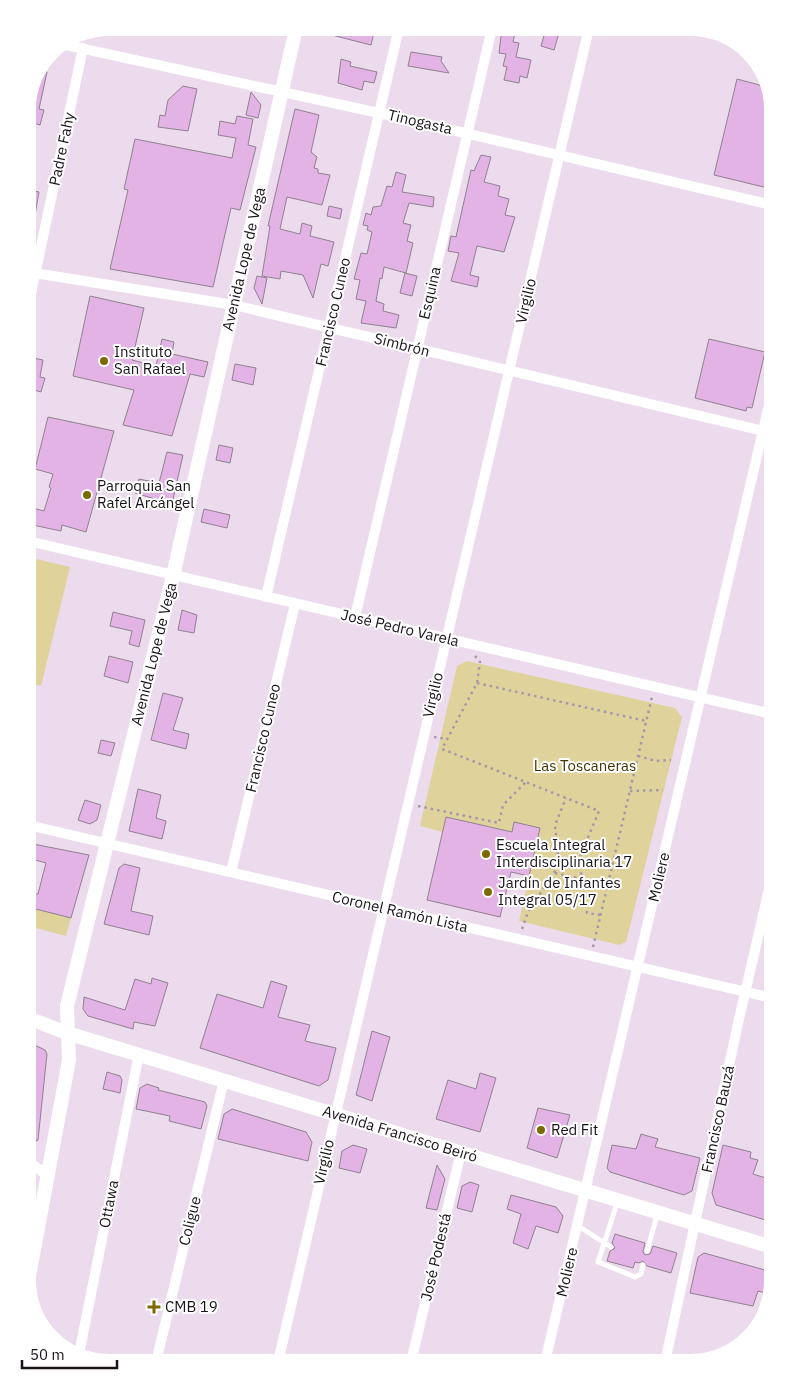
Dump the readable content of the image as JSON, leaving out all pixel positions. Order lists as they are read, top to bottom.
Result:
{
  "streets": {
    "main road": ["Avenida Lope de Vega", "Avenida Francisco Beiró"],
    "street": [
      "Tinogasta",
      "Padre Fahy",
      "Esquina",
      "Virgilio",
      "Francisco Cuneo",
      "Simbrón",
      "José Pedro Varela",
      "Moliere",
      "Coronel Ramón Lista",
      "Francisco Bauzá",
      "Ottawa",
      "Coligue",
      "José Podestá"
    ]
  },
  "crossings": [
    ["Tinogasta", "Padre Fahy"],
    ["Tinogasta", "Avenida Lope de Vega"],
    ["Tinogasta", "Esquina"],
    ["Tinogasta", "Virgilio"],
    ["Tinogasta", "Francisco Cuneo"],
    ["Avenida Lope de Vega", "Simbrón"],
    ["Avenida Lope de Vega", "José Pedro Varela"],
    ["Avenida Lope de Vega", "Coronel Ramón Lista"],
    ["Avenida Lope de Vega", "Avenida Francisco Beiró"],
    ["Esquina", "Simbrón"],
    ["Esquina", "José Pedro Varela"],
    ["Virgilio", "Simbrón"],
    ["Virgilio", "José Pedro Varela"],
    ["Virgilio", "Coronel Ramón Lista"],
    ["Virgilio", "Avenida Francisco Beiró"],
    ["Francisco Cuneo", "Simbrón"],
    ["Francisco Cuneo", "José Pedro Varela"],
    ["Francisco Cuneo", "Coronel Ramón Lista"],
    ["José Pedro Varela", "Moliere"],
    ["Moliere", "Coronel Ramón Lista"],
    ["Moliere", "Avenida Francisco Beiró"],
    ["Coronel Ramón Lista", "Francisco Bauzá"],
    ["Francisco Bauzá", "Avenida Francisco Beiró"],
    ["Avenida Francisco Beiró", "Ottawa"],
    ["Avenida Francisco Beiró", "Coligue"],
    ["Avenida Francisco Beiró", "José Podestá"]
  ],
  "parks": ["Las Toscaneras"],
  "places": {
    "other": [
      "Instituto San Rafael",
      "Parroquia San Rafel Arcángel",
      "Escuela Integral Interdisciplinaria 17",
      "Jardín de Infantes Integral 05/17",
      "Red Fit"
    ],
    "health": ["CMB 19"]
  },
  "scale_bar": "50 m"
}
